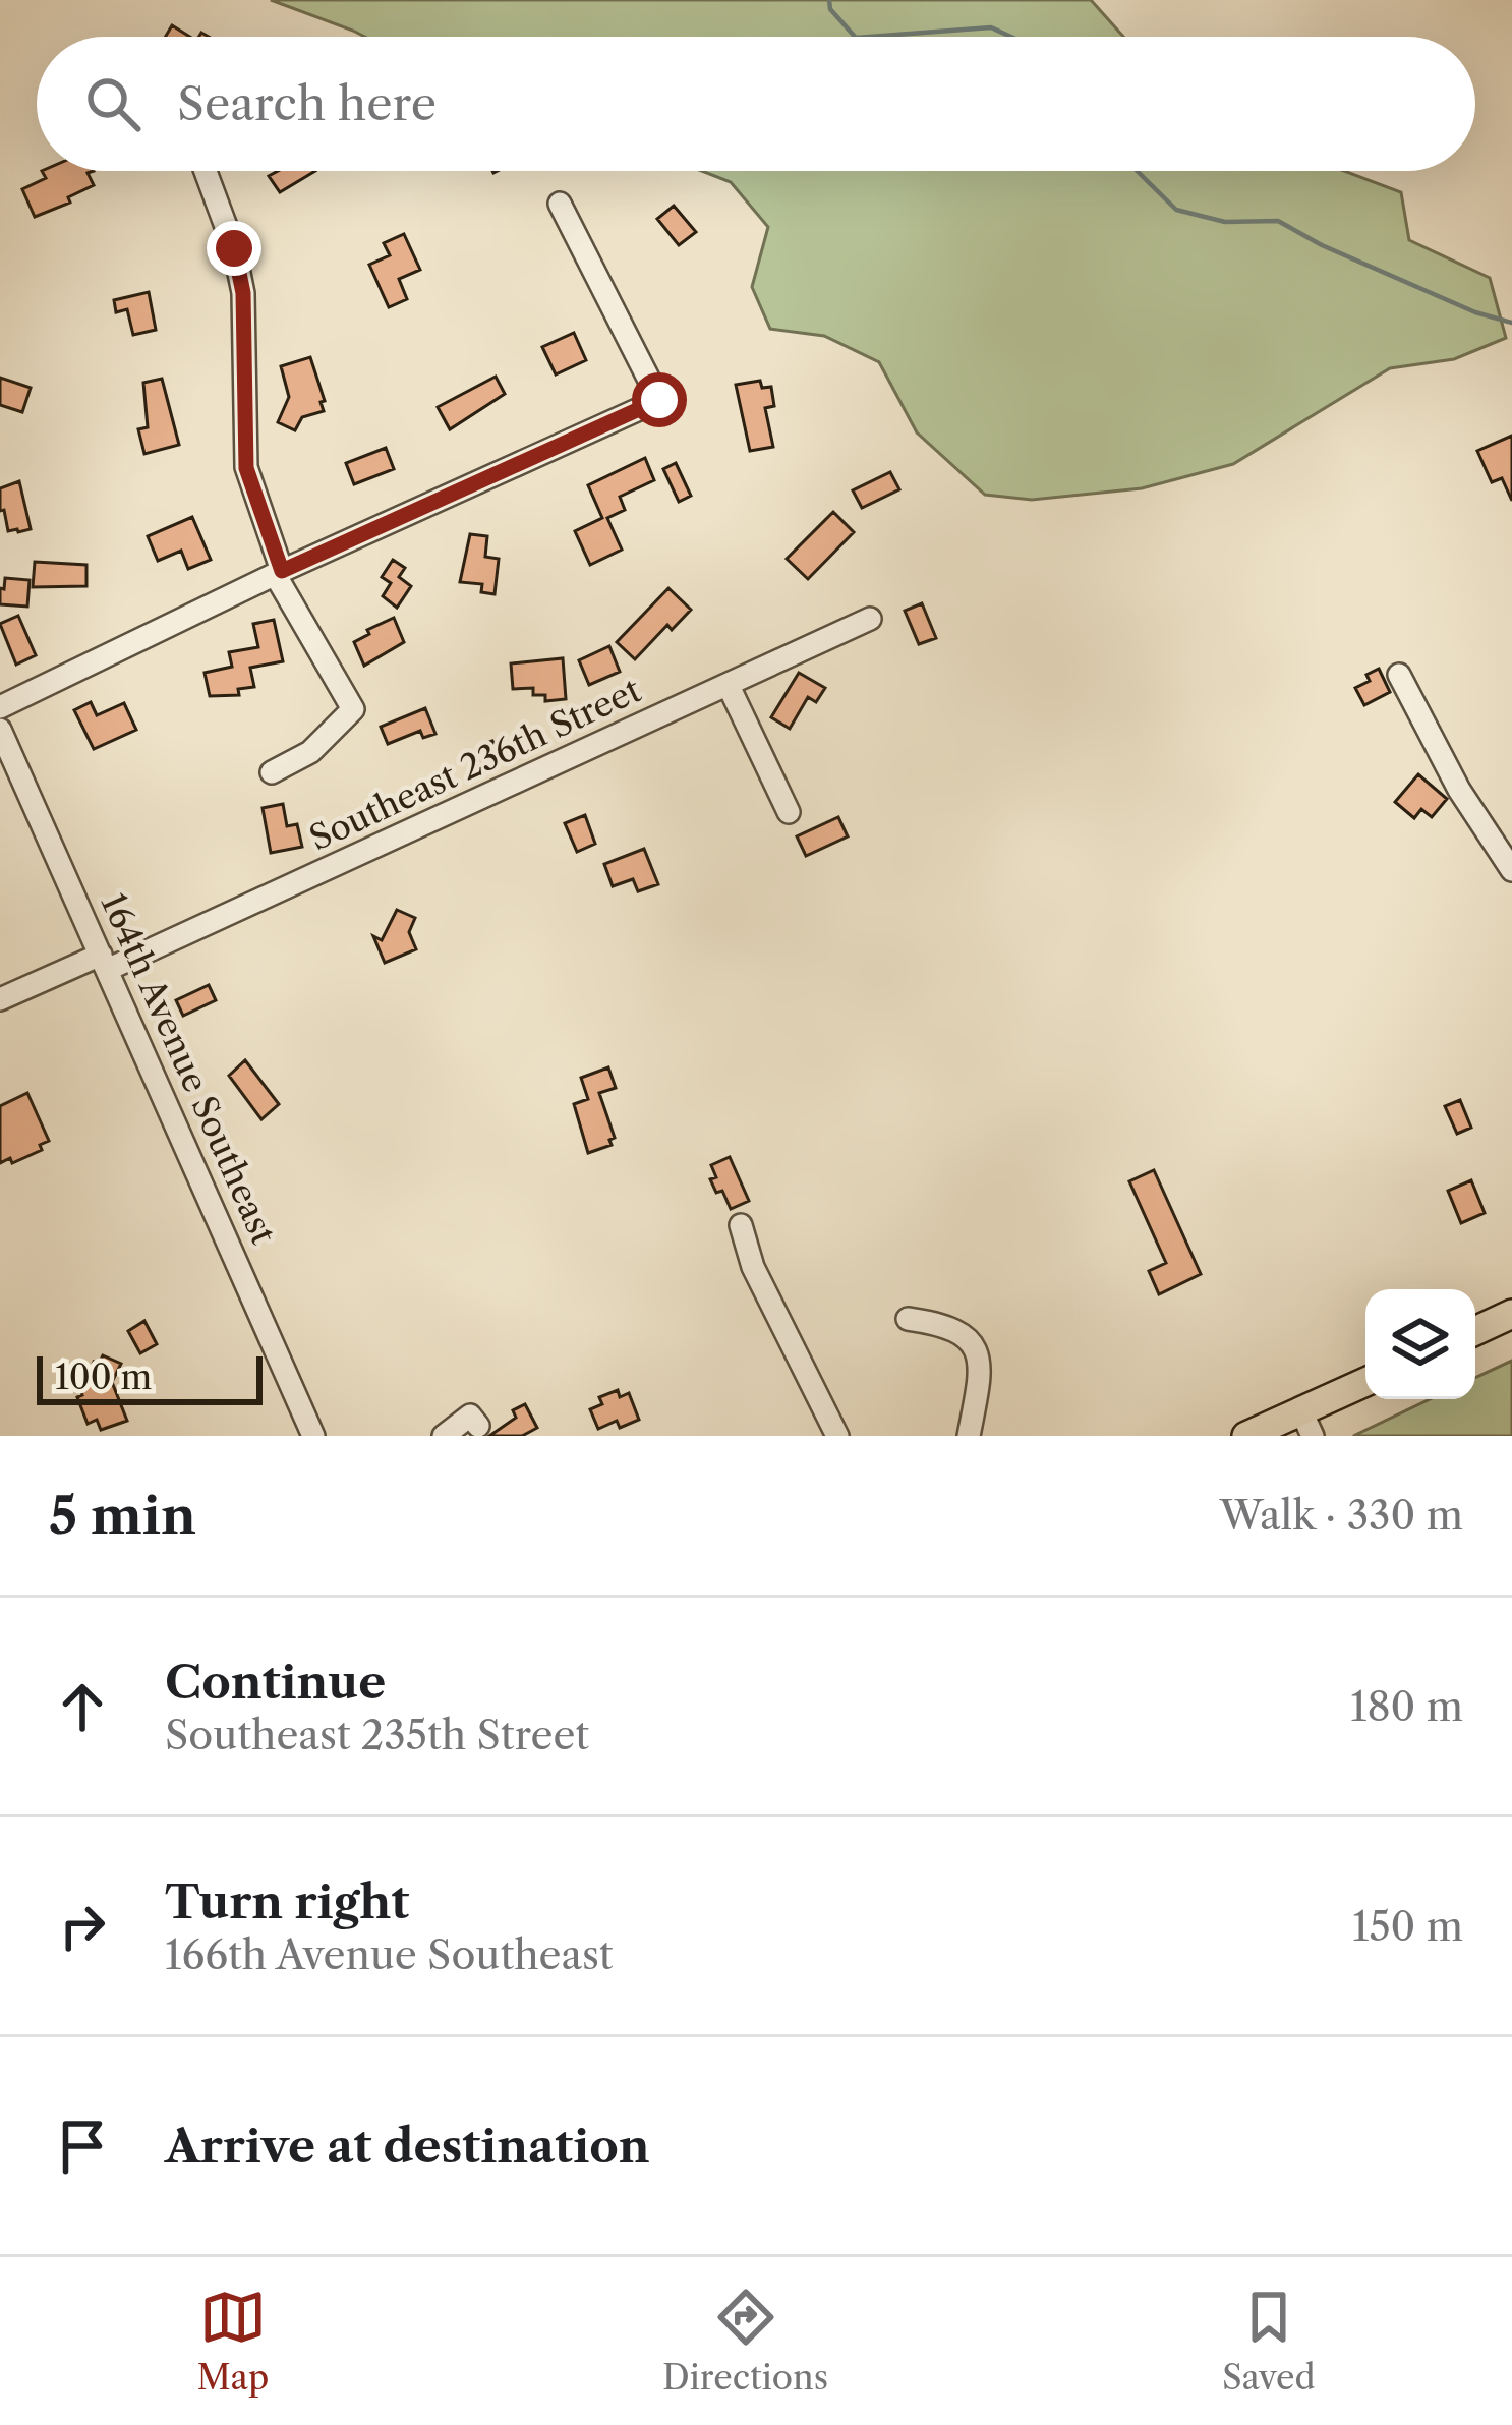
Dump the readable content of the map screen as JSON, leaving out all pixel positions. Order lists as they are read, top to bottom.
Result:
{
  "streets": {
    "street": ["Southeast 236th Street", "164th Avenue Southeast"]
  },
  "crossings": [
    ["Southeast 236th Street", "164th Avenue Southeast"]
  ],
  "scale_bar": "100 m",
  "page": {
    "search": "Search here",
    "scale": "100 m",
    "heading": ["5 min", "Walk · 330 m"],
    "list": [
      ["Continue", "Southeast 235th Street", "180 m"],
      ["Turn right", "166th Avenue Southeast", "150 m"],
      "Arrive at destination"
    ],
    "nav": ["Map", "Directions", "Saved"]
  }
}
